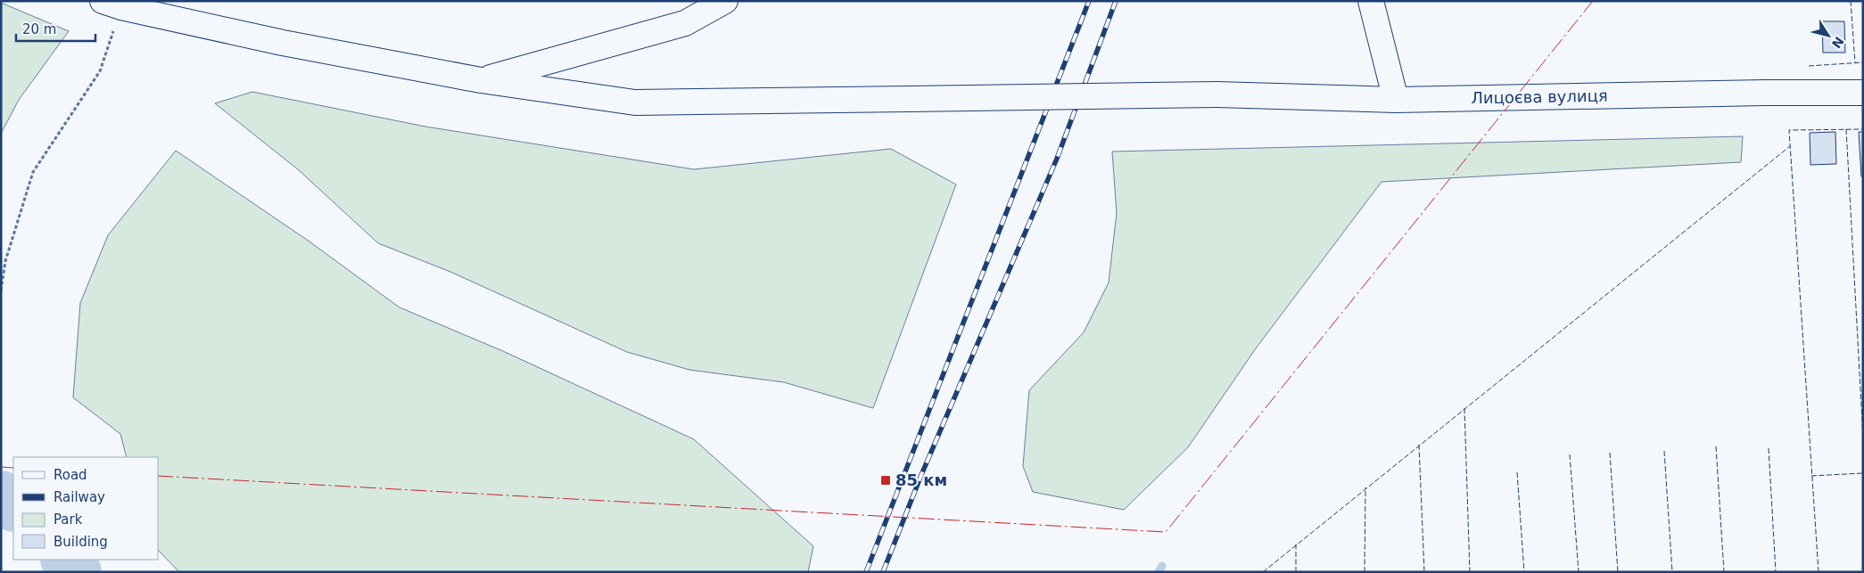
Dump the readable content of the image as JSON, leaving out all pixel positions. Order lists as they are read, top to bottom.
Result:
{
  "streets": {
    "street": ["Лицоєва вулиця"]
  },
  "places": {
    "transit": ["85 км"]
  },
  "legend": [
    "Road",
    "Railway",
    "Park",
    "Building"
  ],
  "scale_bar": "20 m",
  "north": "bottom right"
}
